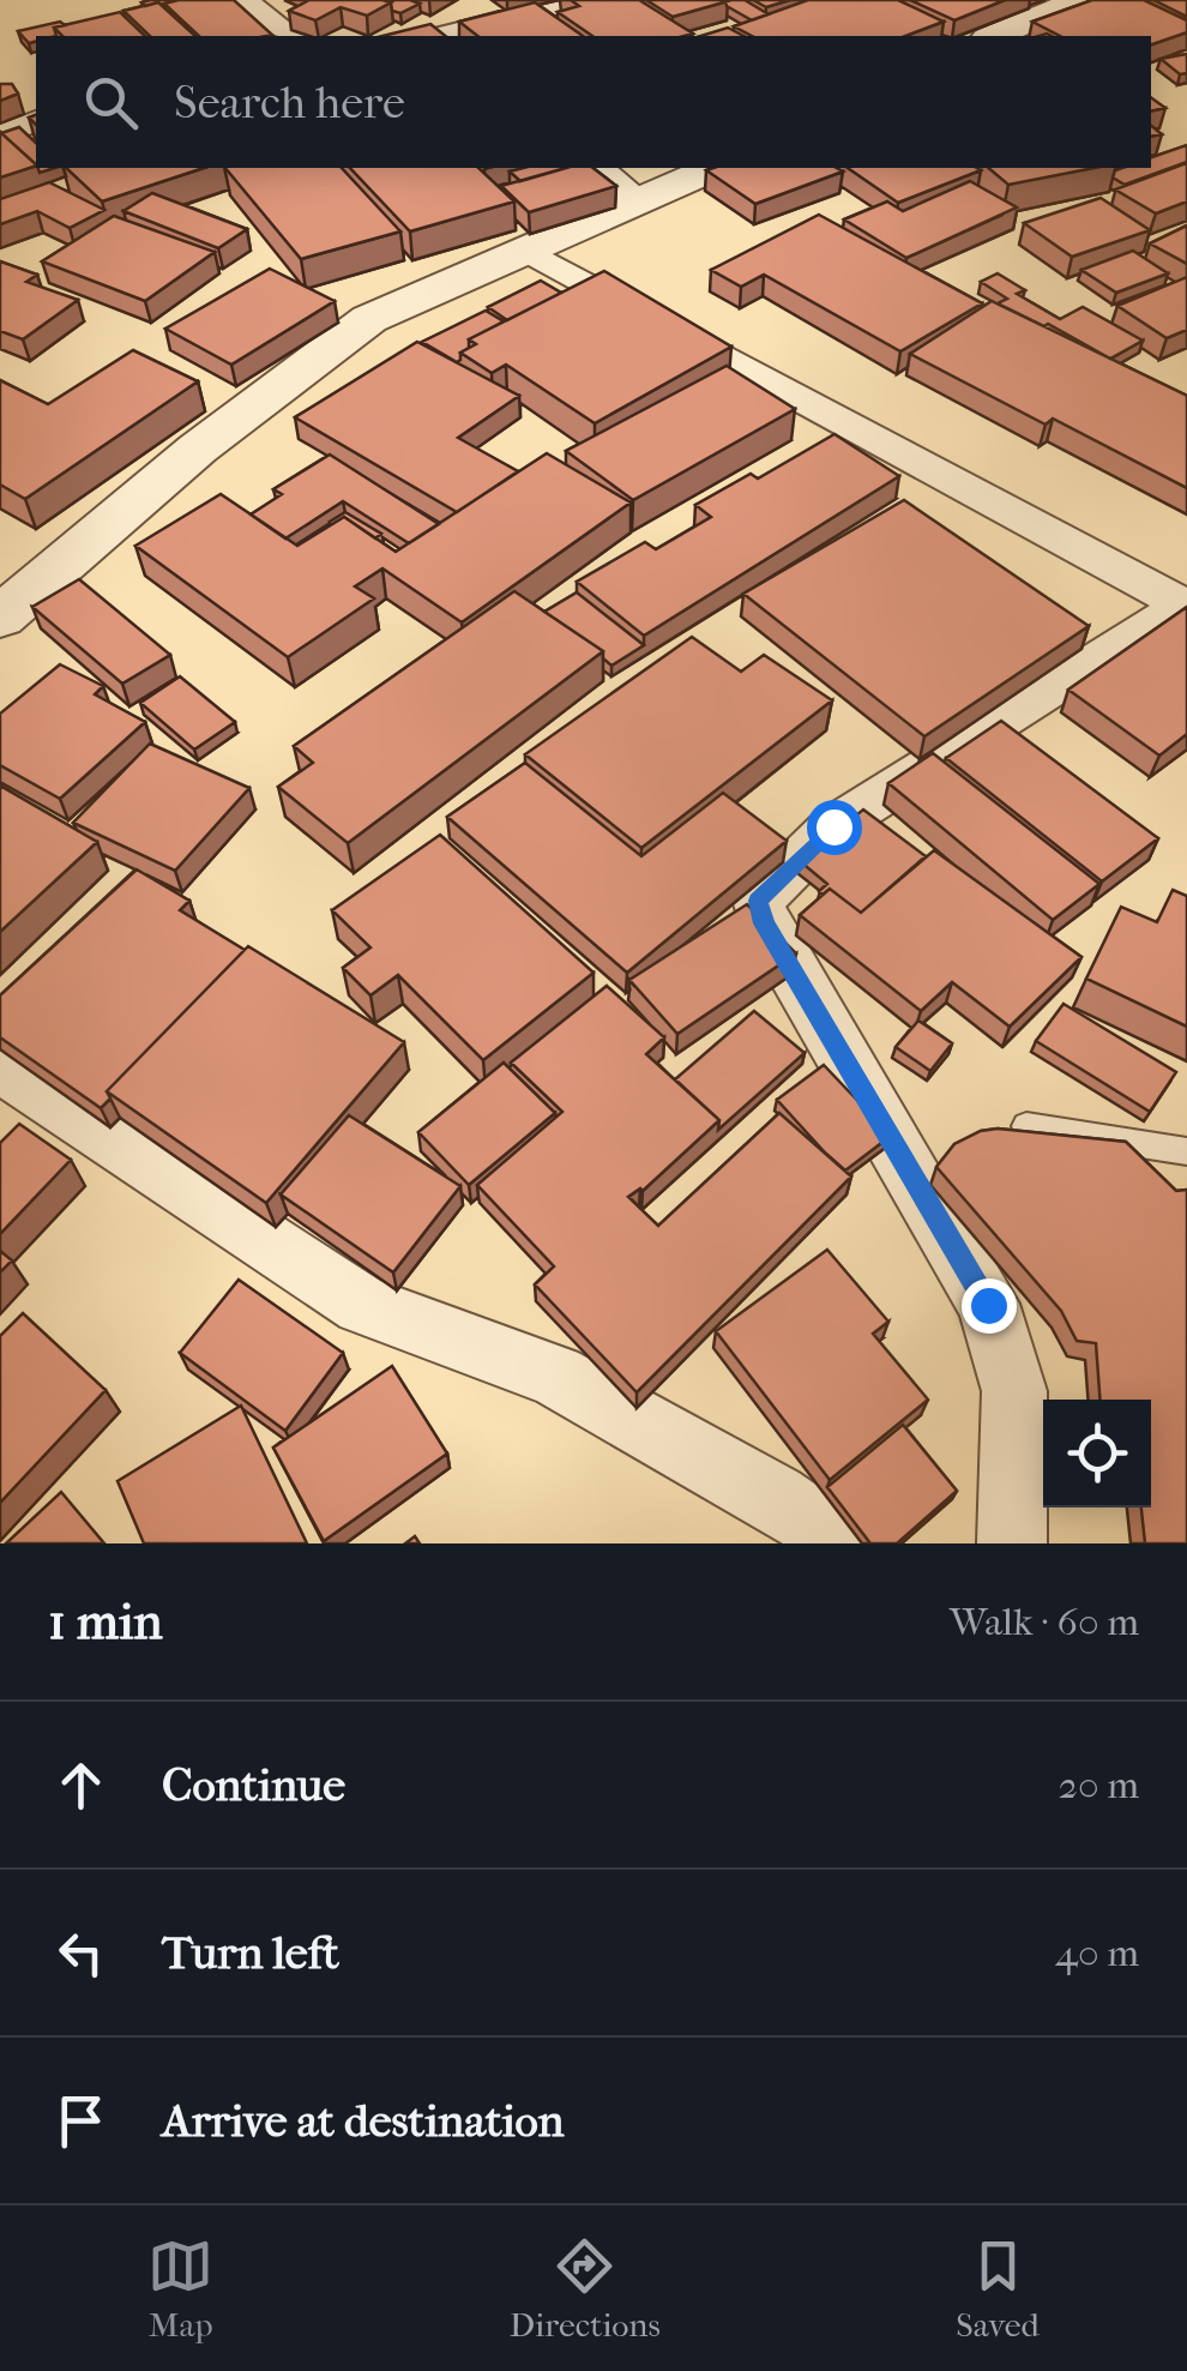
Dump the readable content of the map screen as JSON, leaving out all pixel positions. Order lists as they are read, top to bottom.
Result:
{
  "page": {
    "search": "Search here",
    "heading": ["1 min", "Walk · 60 m"],
    "list": [
      ["Continue", "20 m"],
      ["Turn left", "40 m"],
      "Arrive at destination"
    ],
    "nav": ["Map", "Directions", "Saved"]
  }
}
